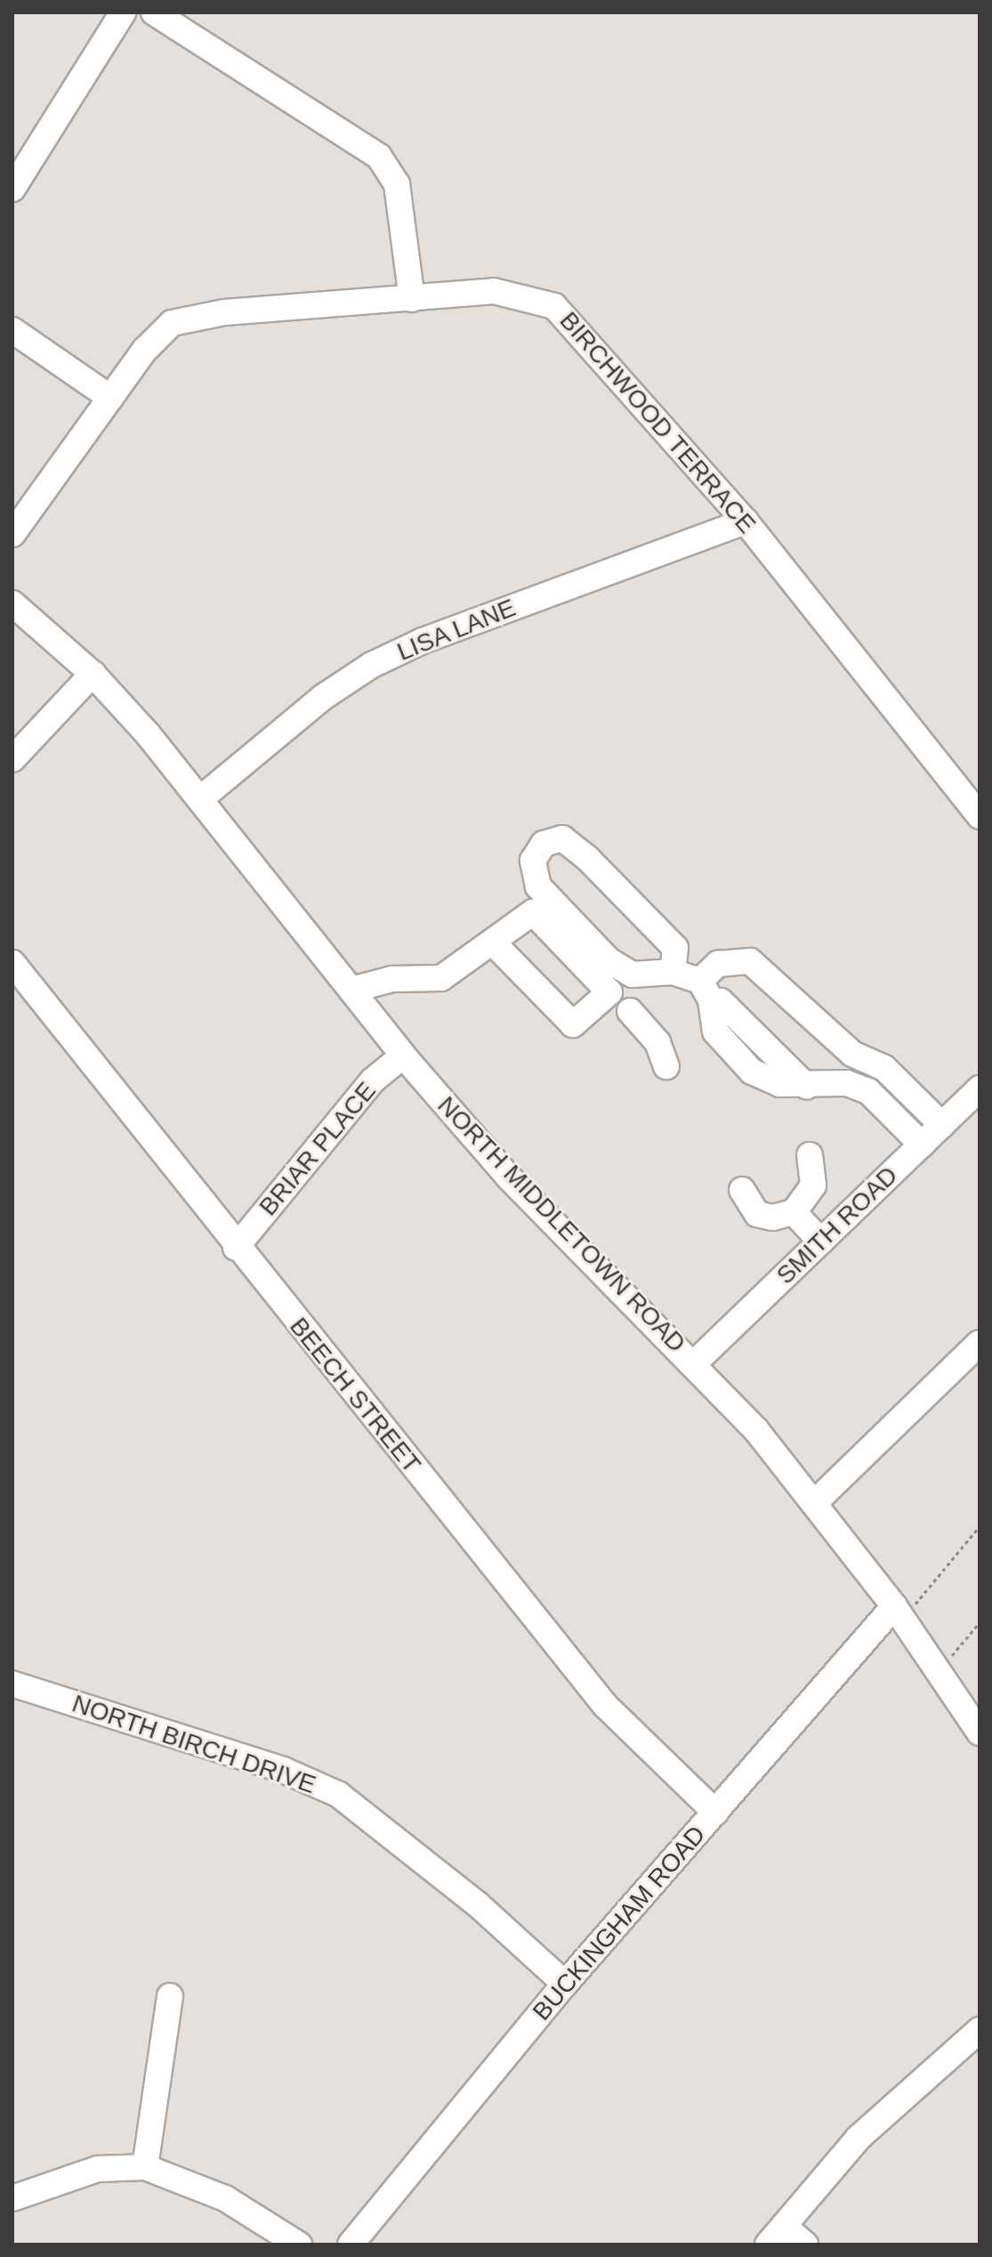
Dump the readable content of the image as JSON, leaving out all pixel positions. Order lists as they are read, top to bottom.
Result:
{
  "streets": {
    "street": [
      "BIRCHWOOD TERRACE",
      "LISA LANE",
      "BRIAR PLACE",
      "NORTH MIDDLETOWN ROAD",
      "SMITH ROAD",
      "BEECH STREET",
      "NORTH BIRCH DRIVE",
      "BUCKINGHAM ROAD"
    ]
  },
  "crossings": [
    ["BIRCHWOOD TERRACE", "LISA LANE"],
    ["LISA LANE", "NORTH MIDDLETOWN ROAD"],
    ["BRIAR PLACE", "NORTH MIDDLETOWN ROAD"],
    ["BRIAR PLACE", "BEECH STREET"],
    ["NORTH MIDDLETOWN ROAD", "SMITH ROAD"],
    ["NORTH MIDDLETOWN ROAD", "BUCKINGHAM ROAD"],
    ["BEECH STREET", "BUCKINGHAM ROAD"],
    ["NORTH BIRCH DRIVE", "BUCKINGHAM ROAD"]
  ]
}
